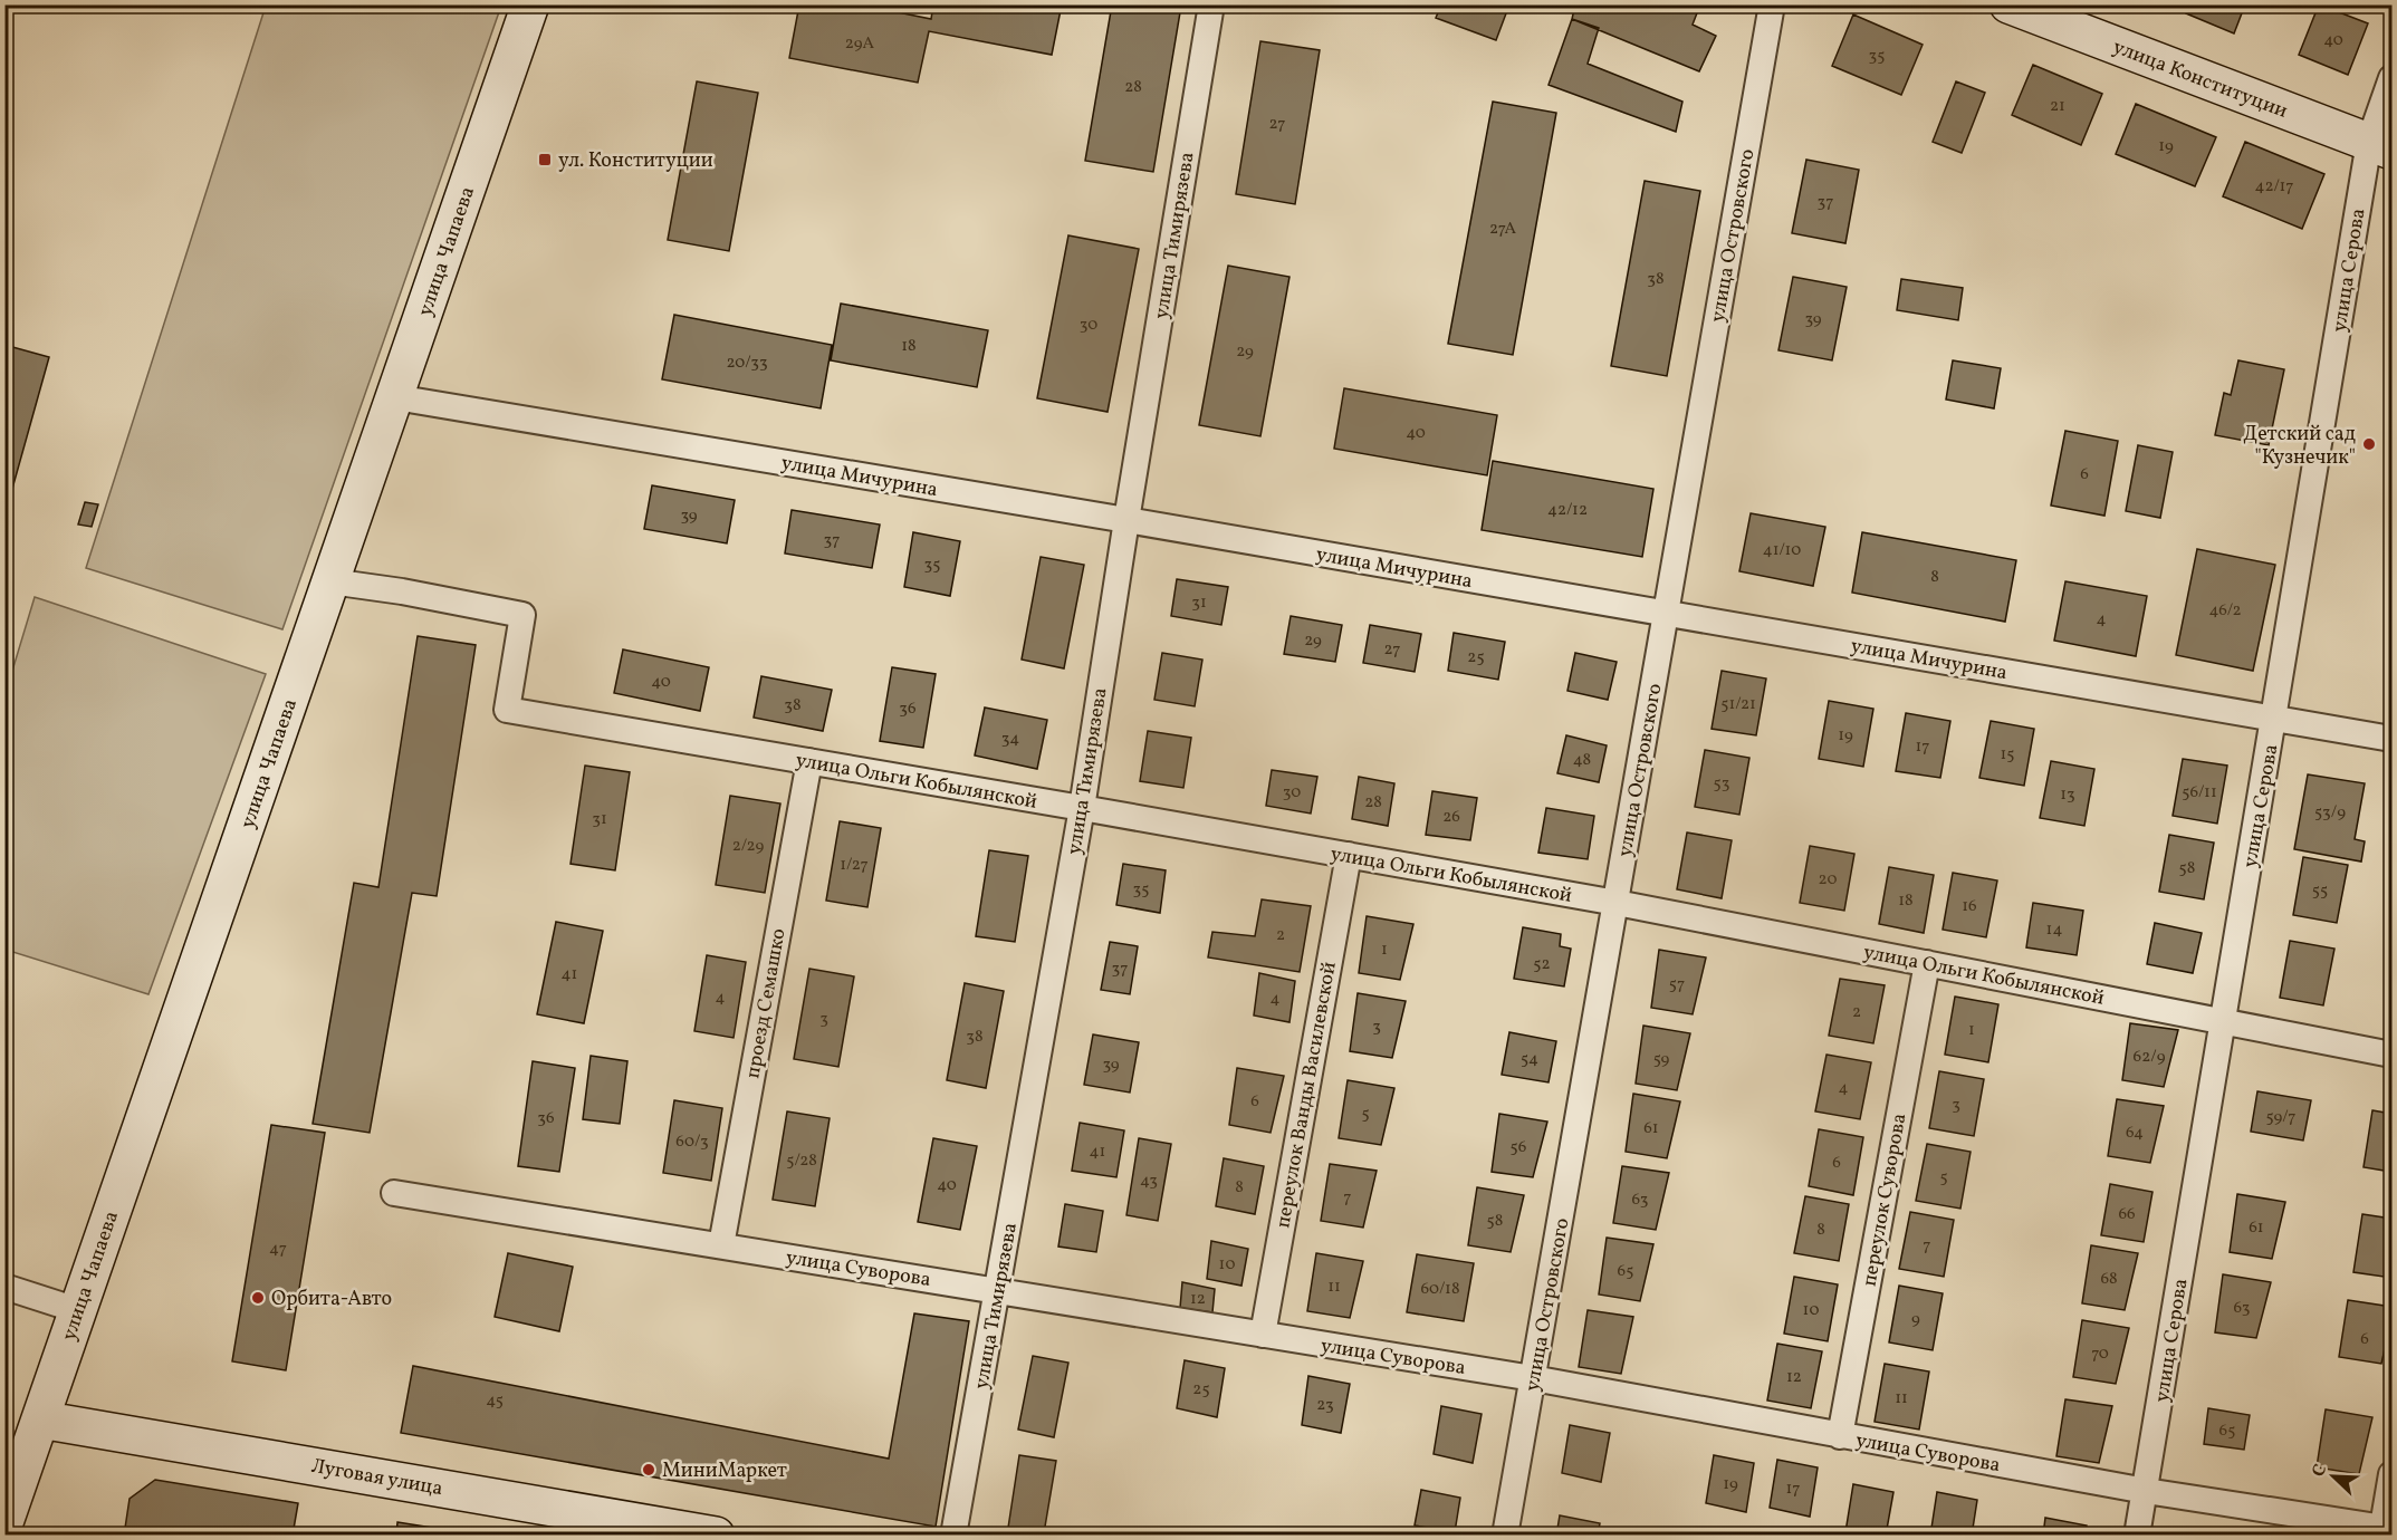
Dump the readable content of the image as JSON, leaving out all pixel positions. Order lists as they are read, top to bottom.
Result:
{
  "streets": {
    "main road": ["улица Конституции", "улица Чапаева", "Луговая улица"],
    "street": [
      "улица Тимирязева",
      "улица Островского",
      "улица Серова",
      "улица Мичурина",
      "улица Ольги Кобылянской",
      "проезд Семашко",
      "переулок Ванды Василевской",
      "переулок Суворова",
      "улица Суворова"
    ]
  },
  "crossings": [
    ["улица Конституции", "улица Серова"],
    ["улица Тимирязева", "улица Мичурина"],
    ["улица Тимирязева", "улица Ольги Кобылянской"],
    ["улица Тимирязева", "улица Суворова"],
    ["улица Островского", "улица Мичурина"],
    ["улица Островского", "улица Ольги Кобылянской"],
    ["улица Островского", "улица Суворова"],
    ["улица Чапаева", "улица Мичурина"],
    ["улица Чапаева", "улица Ольги Кобылянской"],
    ["улица Чапаева", "Луговая улица"],
    ["улица Серова", "улица Мичурина"],
    ["улица Серова", "улица Ольги Кобылянской"],
    ["улица Серова", "улица Суворова"],
    ["улица Ольги Кобылянской", "проезд Семашко"],
    ["улица Ольги Кобылянской", "переулок Ванды Василевской"],
    ["улица Ольги Кобылянской", "переулок Суворова"],
    ["проезд Семашко", "улица Суворова"],
    ["переулок Ванды Василевской", "улица Суворова"],
    ["переулок Суворова", "улица Суворова"]
  ],
  "places": {
    "transit": ["ул. Конституции"],
    "other": ["Детский сад \"Кузнечик\"", "Орбита-Авто", "МиниМаркет"]
  },
  "house_numbers": [
    "40",
    "29А",
    "35",
    "28",
    "21",
    "27",
    "19",
    "42/17",
    "37",
    "27А",
    "38",
    "39",
    "30",
    "18",
    "29",
    "20/33",
    "40",
    "6",
    "42/12",
    "39",
    "37",
    "41/10",
    "35",
    "8",
    "31",
    "46/2",
    "4",
    "29",
    "27",
    "25",
    "40",
    "51/21",
    "38",
    "36",
    "19",
    "34",
    "17",
    "15",
    "48",
    "53",
    "30",
    "56/11",
    "13",
    "28",
    "53/9",
    "26",
    "31",
    "2/29",
    "1/27",
    "58",
    "20",
    "35",
    "55",
    "18",
    "16",
    "14",
    "2",
    "1",
    "52",
    "37",
    "41",
    "57",
    "4",
    "4",
    "2",
    "3",
    "3",
    "1",
    "38",
    "62/9",
    "54",
    "59",
    "39",
    "4",
    "6",
    "3",
    "5",
    "59/7",
    "36",
    "61",
    "64",
    "60/3",
    "56",
    "41",
    "5/28",
    "6",
    "5",
    "43",
    "40",
    "8",
    "7",
    "63",
    "66",
    "58",
    "61",
    "8",
    "7",
    "47",
    "10",
    "65",
    "68",
    "11",
    "60/18",
    "12",
    "63",
    "10",
    "9",
    "6",
    "70",
    "12",
    "25",
    "11",
    "45",
    "23",
    "65",
    "19",
    "17"
  ],
  "north": "top left"
}
